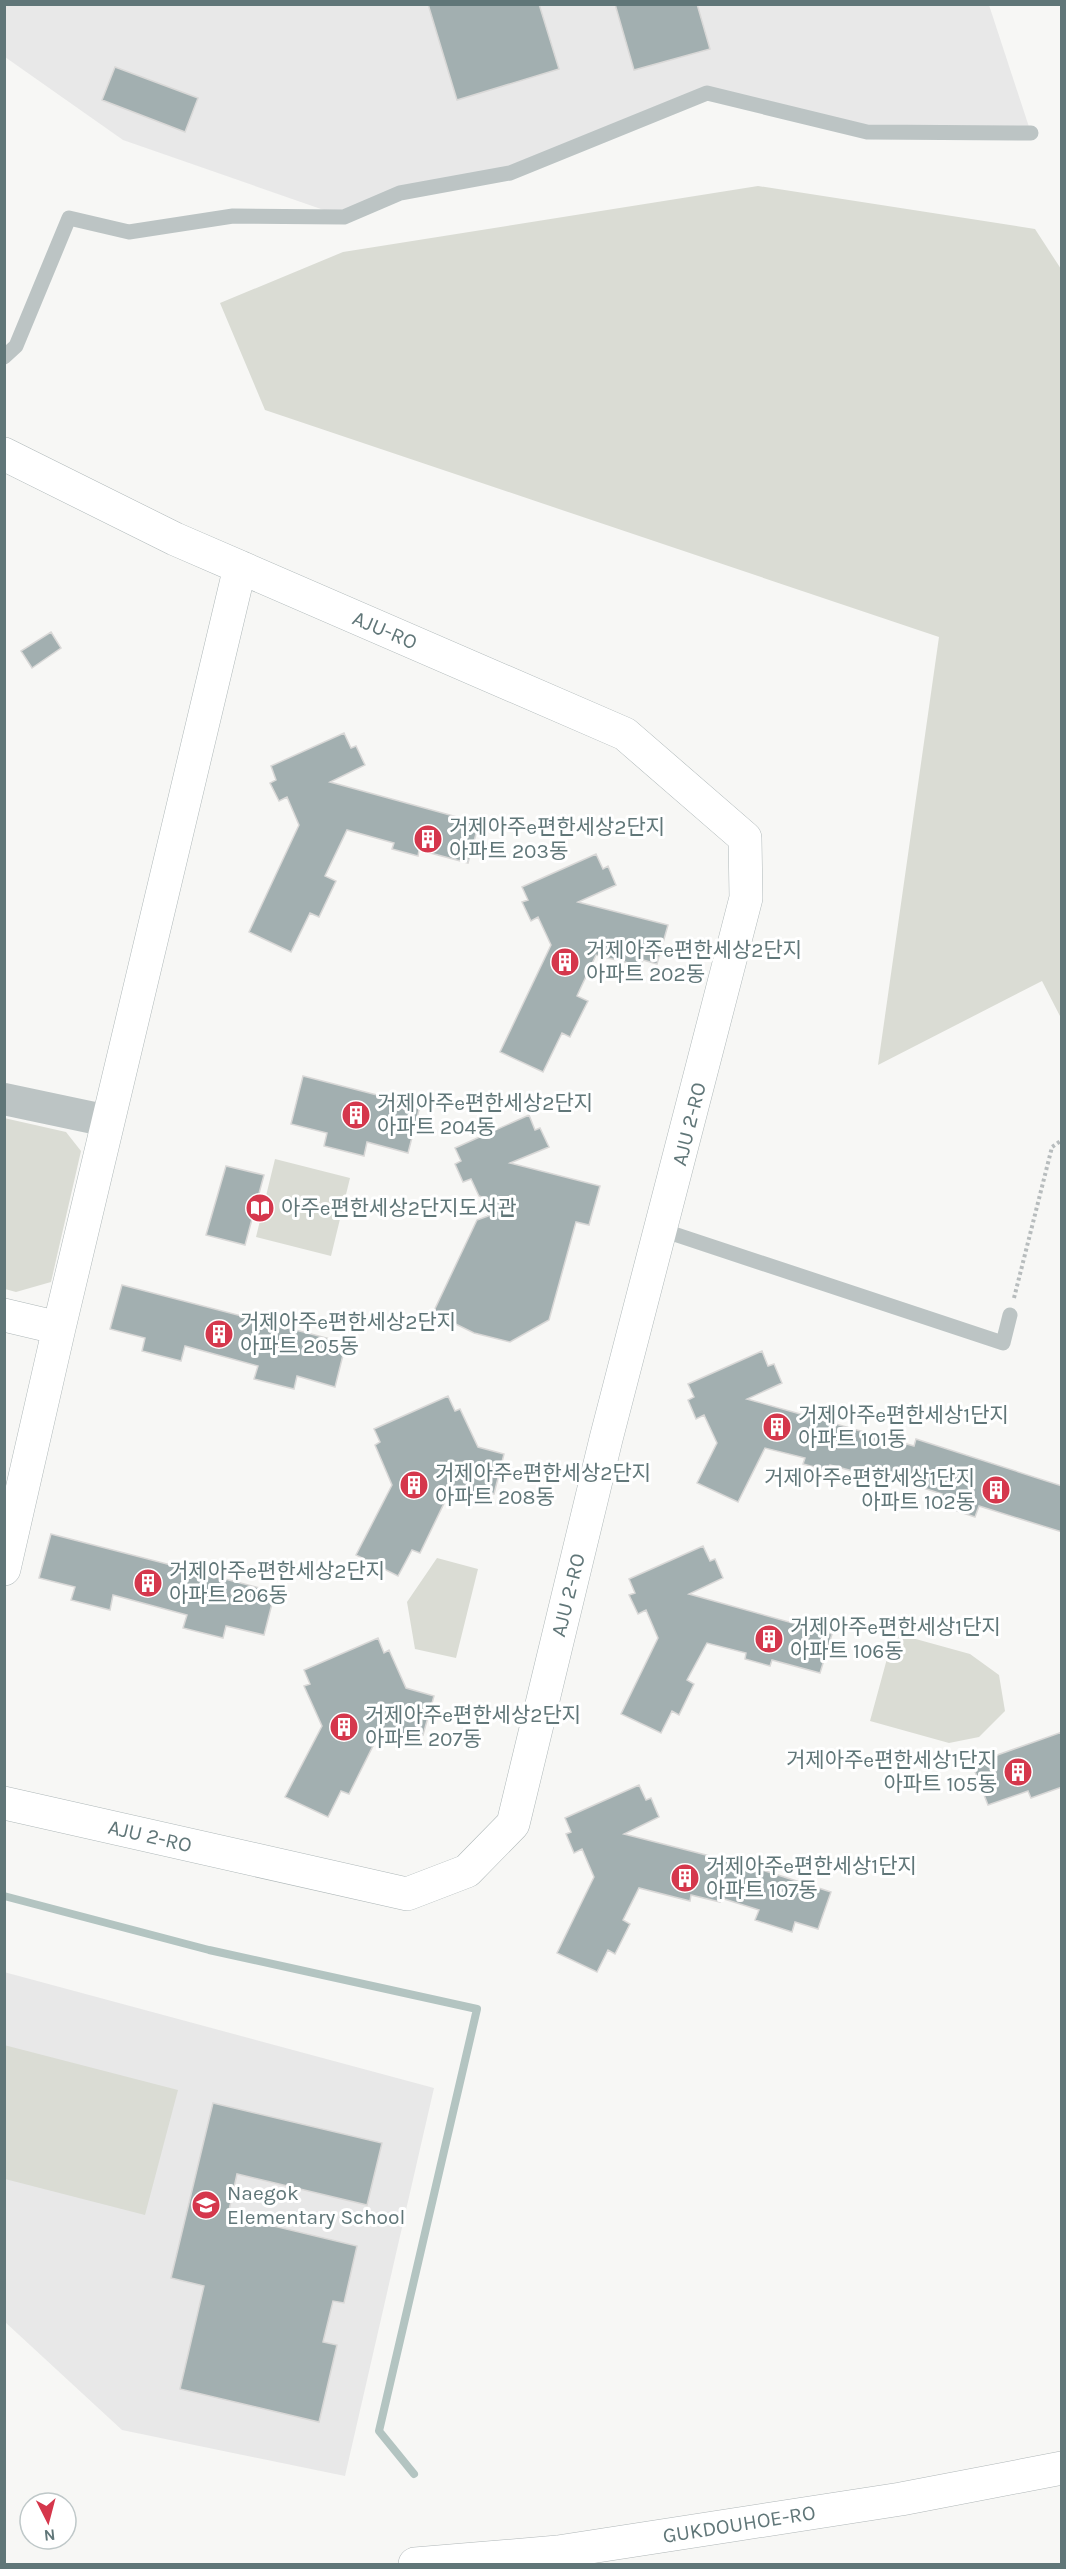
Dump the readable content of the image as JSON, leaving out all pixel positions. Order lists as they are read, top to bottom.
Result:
{
  "streets": {
    "main road": ["AJU-RO", "AJU 2-RO", "GUKDOUHOE-RO"]
  },
  "crossings": [
    ["AJU-RO", "AJU 2-RO"]
  ],
  "places": {
    "building": [
      "거제아주e편한세상2단지 아파트 203동",
      "거제아주e편한세상2단지 아파트 202동",
      "거제아주e편한세상2단지 아파트 204동",
      "거제아주e편한세상2단지 아파트 205동",
      "거제아주e편한세상1단지 아파트 101동",
      "거제아주e편한세상2단지 아파트 208동",
      "거제아주e편한세상1단지 아파트 102동",
      "거제아주e편한세상2단지 아파트 206동",
      "거제아주e편한세상1단지 아파트 106동",
      "거제아주e편한세상2단지 아파트 207동",
      "거제아주e편한세상1단지 아파트 105동",
      "거제아주e편한세상1단지 아파트 107동"
    ],
    "library": ["아주e편한세상2단지도서관"],
    "school or university": ["Naegok Elementary School"]
  },
  "north": "bottom"
}
